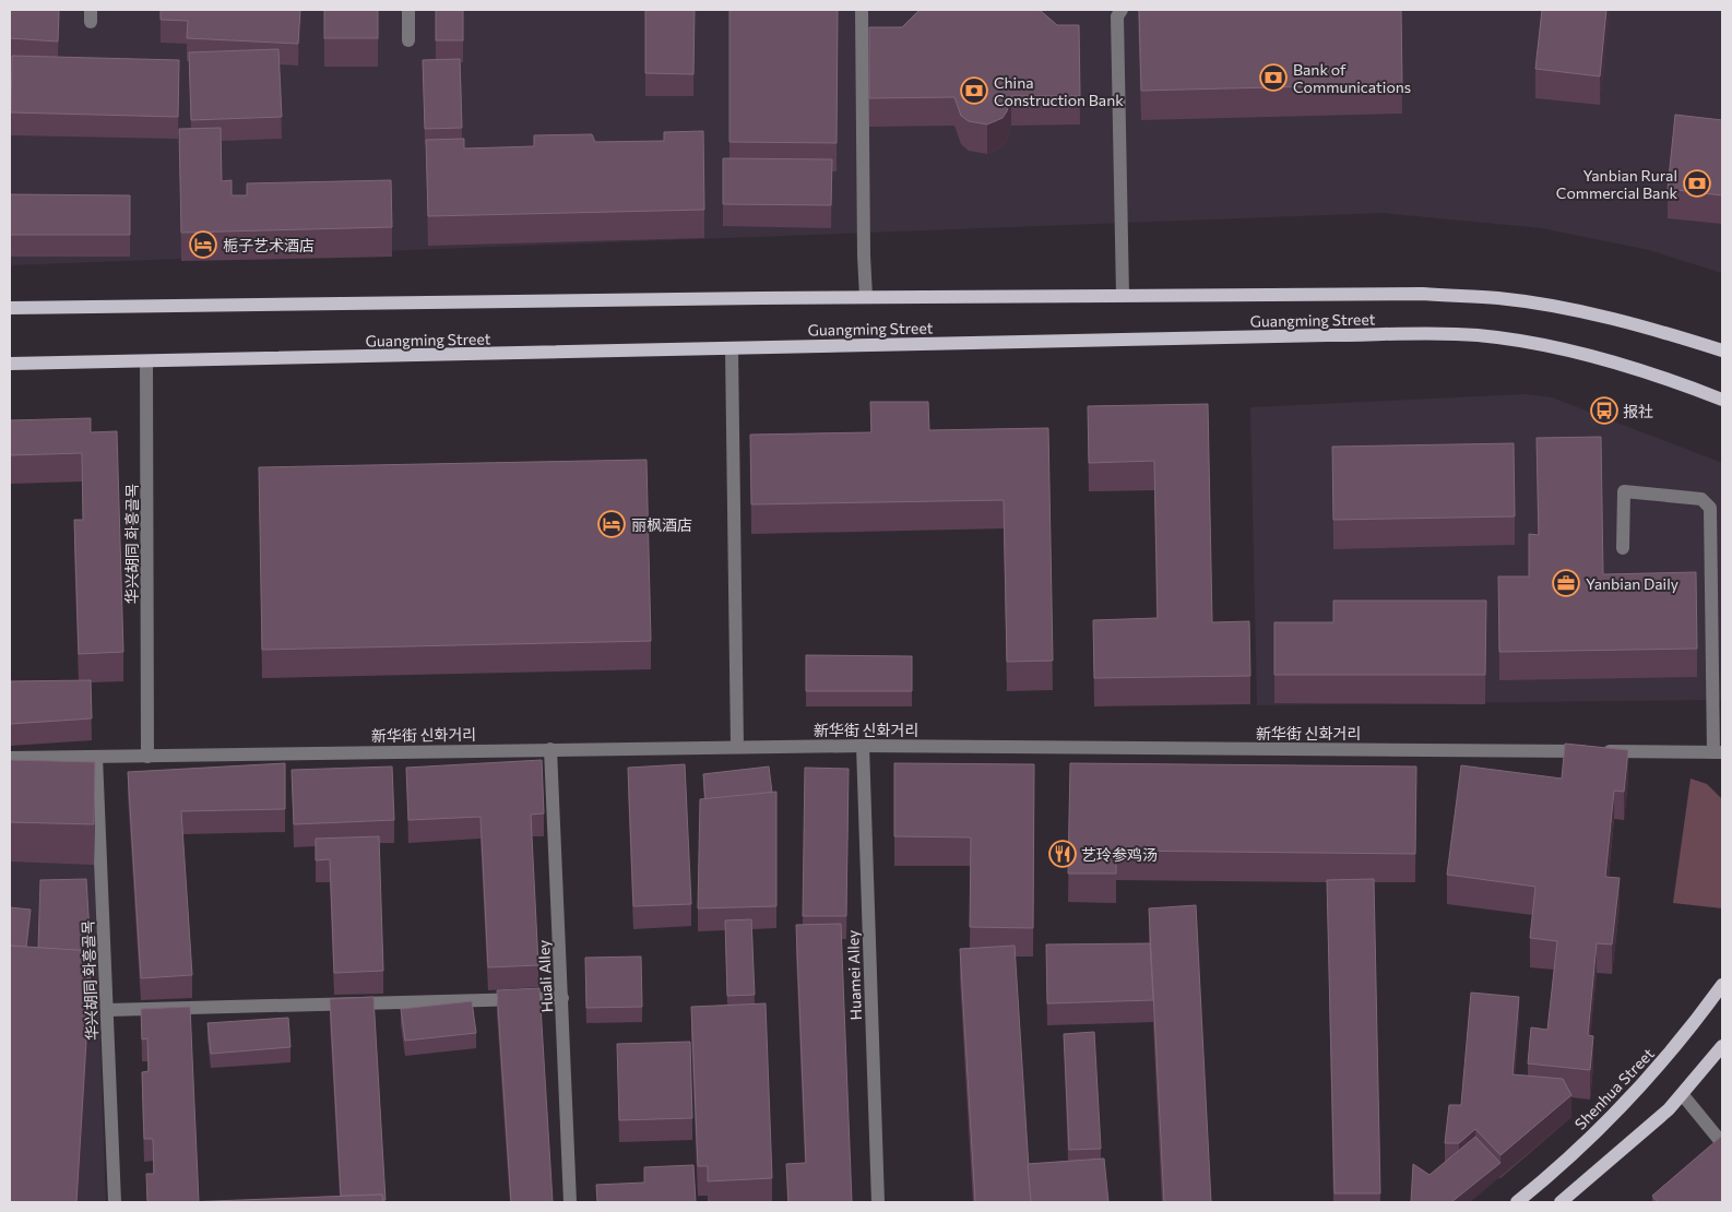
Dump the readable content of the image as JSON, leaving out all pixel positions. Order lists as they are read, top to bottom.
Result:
{
  "streets": {
    "main road": ["Guangming Street", "Shenhua Street"],
    "street": [
      "华兴胡同 화흥골목",
      "新华街 신화거리",
      "Huamei Alley",
      "Huali Alley"
    ]
  },
  "crossings": [
    ["Guangming Street", "华兴胡同 화흥골목"],
    ["华兴胡同 화흥골목", "新华街 신화거리"],
    ["新华街 신화거리", "Huamei Alley"],
    ["新华街 신화거리", "Huali Alley"]
  ],
  "places": {
    "bank": ["Bank of Communications", "China Construction Bank", "Yanbian Rural Commercial Bank"],
    "hotel": ["栀子艺术酒店", "丽枫酒店"],
    "bus stop": ["报社"],
    "office": ["Yanbian Daily"],
    "restaurant": ["艺玲参鸡汤"]
  }
}
